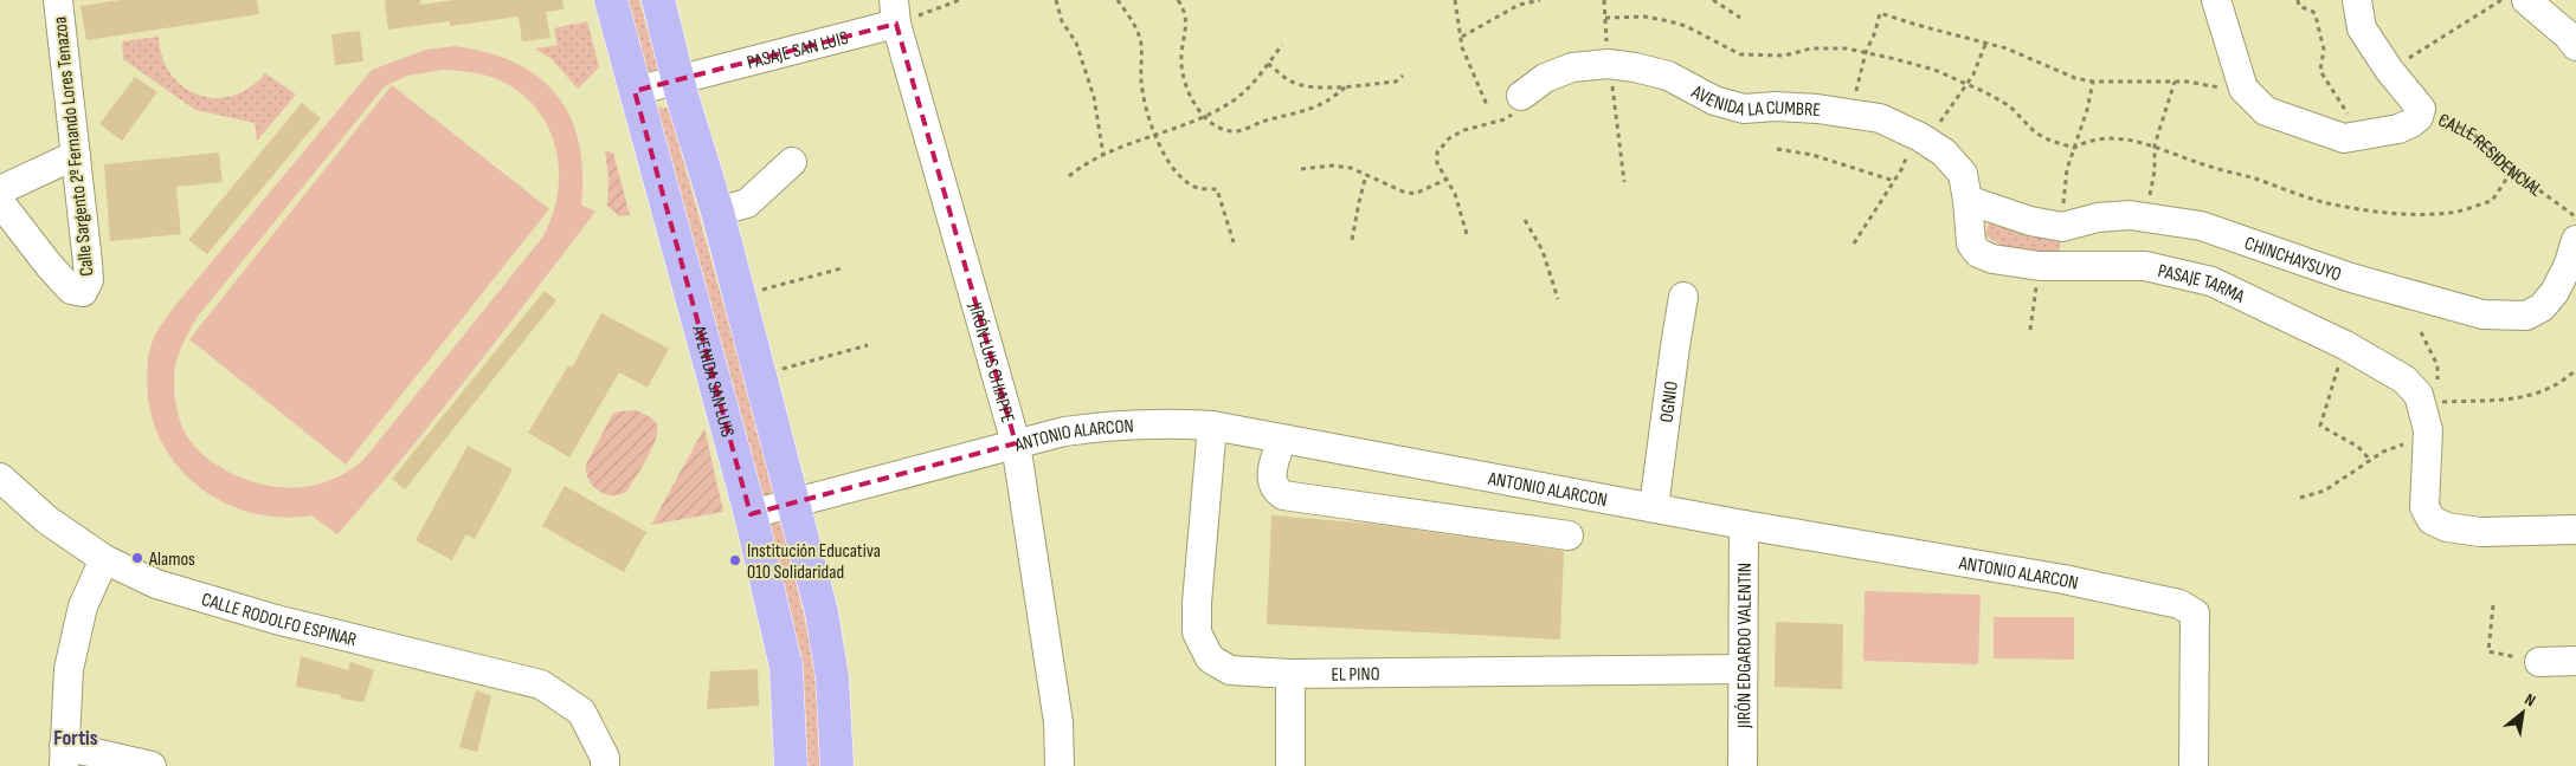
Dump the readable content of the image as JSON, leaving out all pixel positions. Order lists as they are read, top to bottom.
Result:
{
  "streets": {
    "main road": ["AVENIDA SAN LUIS"],
    "street": [
      "PASAJE SAN LUIS",
      "AVENIDA LA CUMBRE",
      "Calle Sargento 2º Fernando Lores Tenazoa",
      "CALLE RESIDENCIAL",
      "CHINCHAYSUYO",
      "PASAJE TARMA",
      "JIRÓN LUIS CHIAPPE",
      "OGNIO",
      "ANTONIO ALARCON",
      "CALLE RODOLFO ESPINAR",
      "JIRÓN EDGARDO VALENTIN",
      "EL PINO"
    ]
  },
  "crossings": [
    ["PASAJE SAN LUIS", "JIRÓN LUIS CHIAPPE"],
    ["PASAJE SAN LUIS", "AVENIDA SAN LUIS"],
    ["AVENIDA LA CUMBRE", "CHINCHAYSUYO"],
    ["AVENIDA LA CUMBRE", "PASAJE TARMA"],
    ["CHINCHAYSUYO", "PASAJE TARMA"],
    ["JIRÓN LUIS CHIAPPE", "ANTONIO ALARCON"],
    ["AVENIDA SAN LUIS", "ANTONIO ALARCON"],
    ["OGNIO", "ANTONIO ALARCON"],
    ["ANTONIO ALARCON", "JIRÓN EDGARDO VALENTIN"],
    ["ANTONIO ALARCON", "EL PINO"],
    ["JIRÓN EDGARDO VALENTIN", "EL PINO"]
  ],
  "districts": ["Fortis"],
  "places": ["Alamos", "Institución Educativa 010 Solidaridad"],
  "north": "top right"
}
